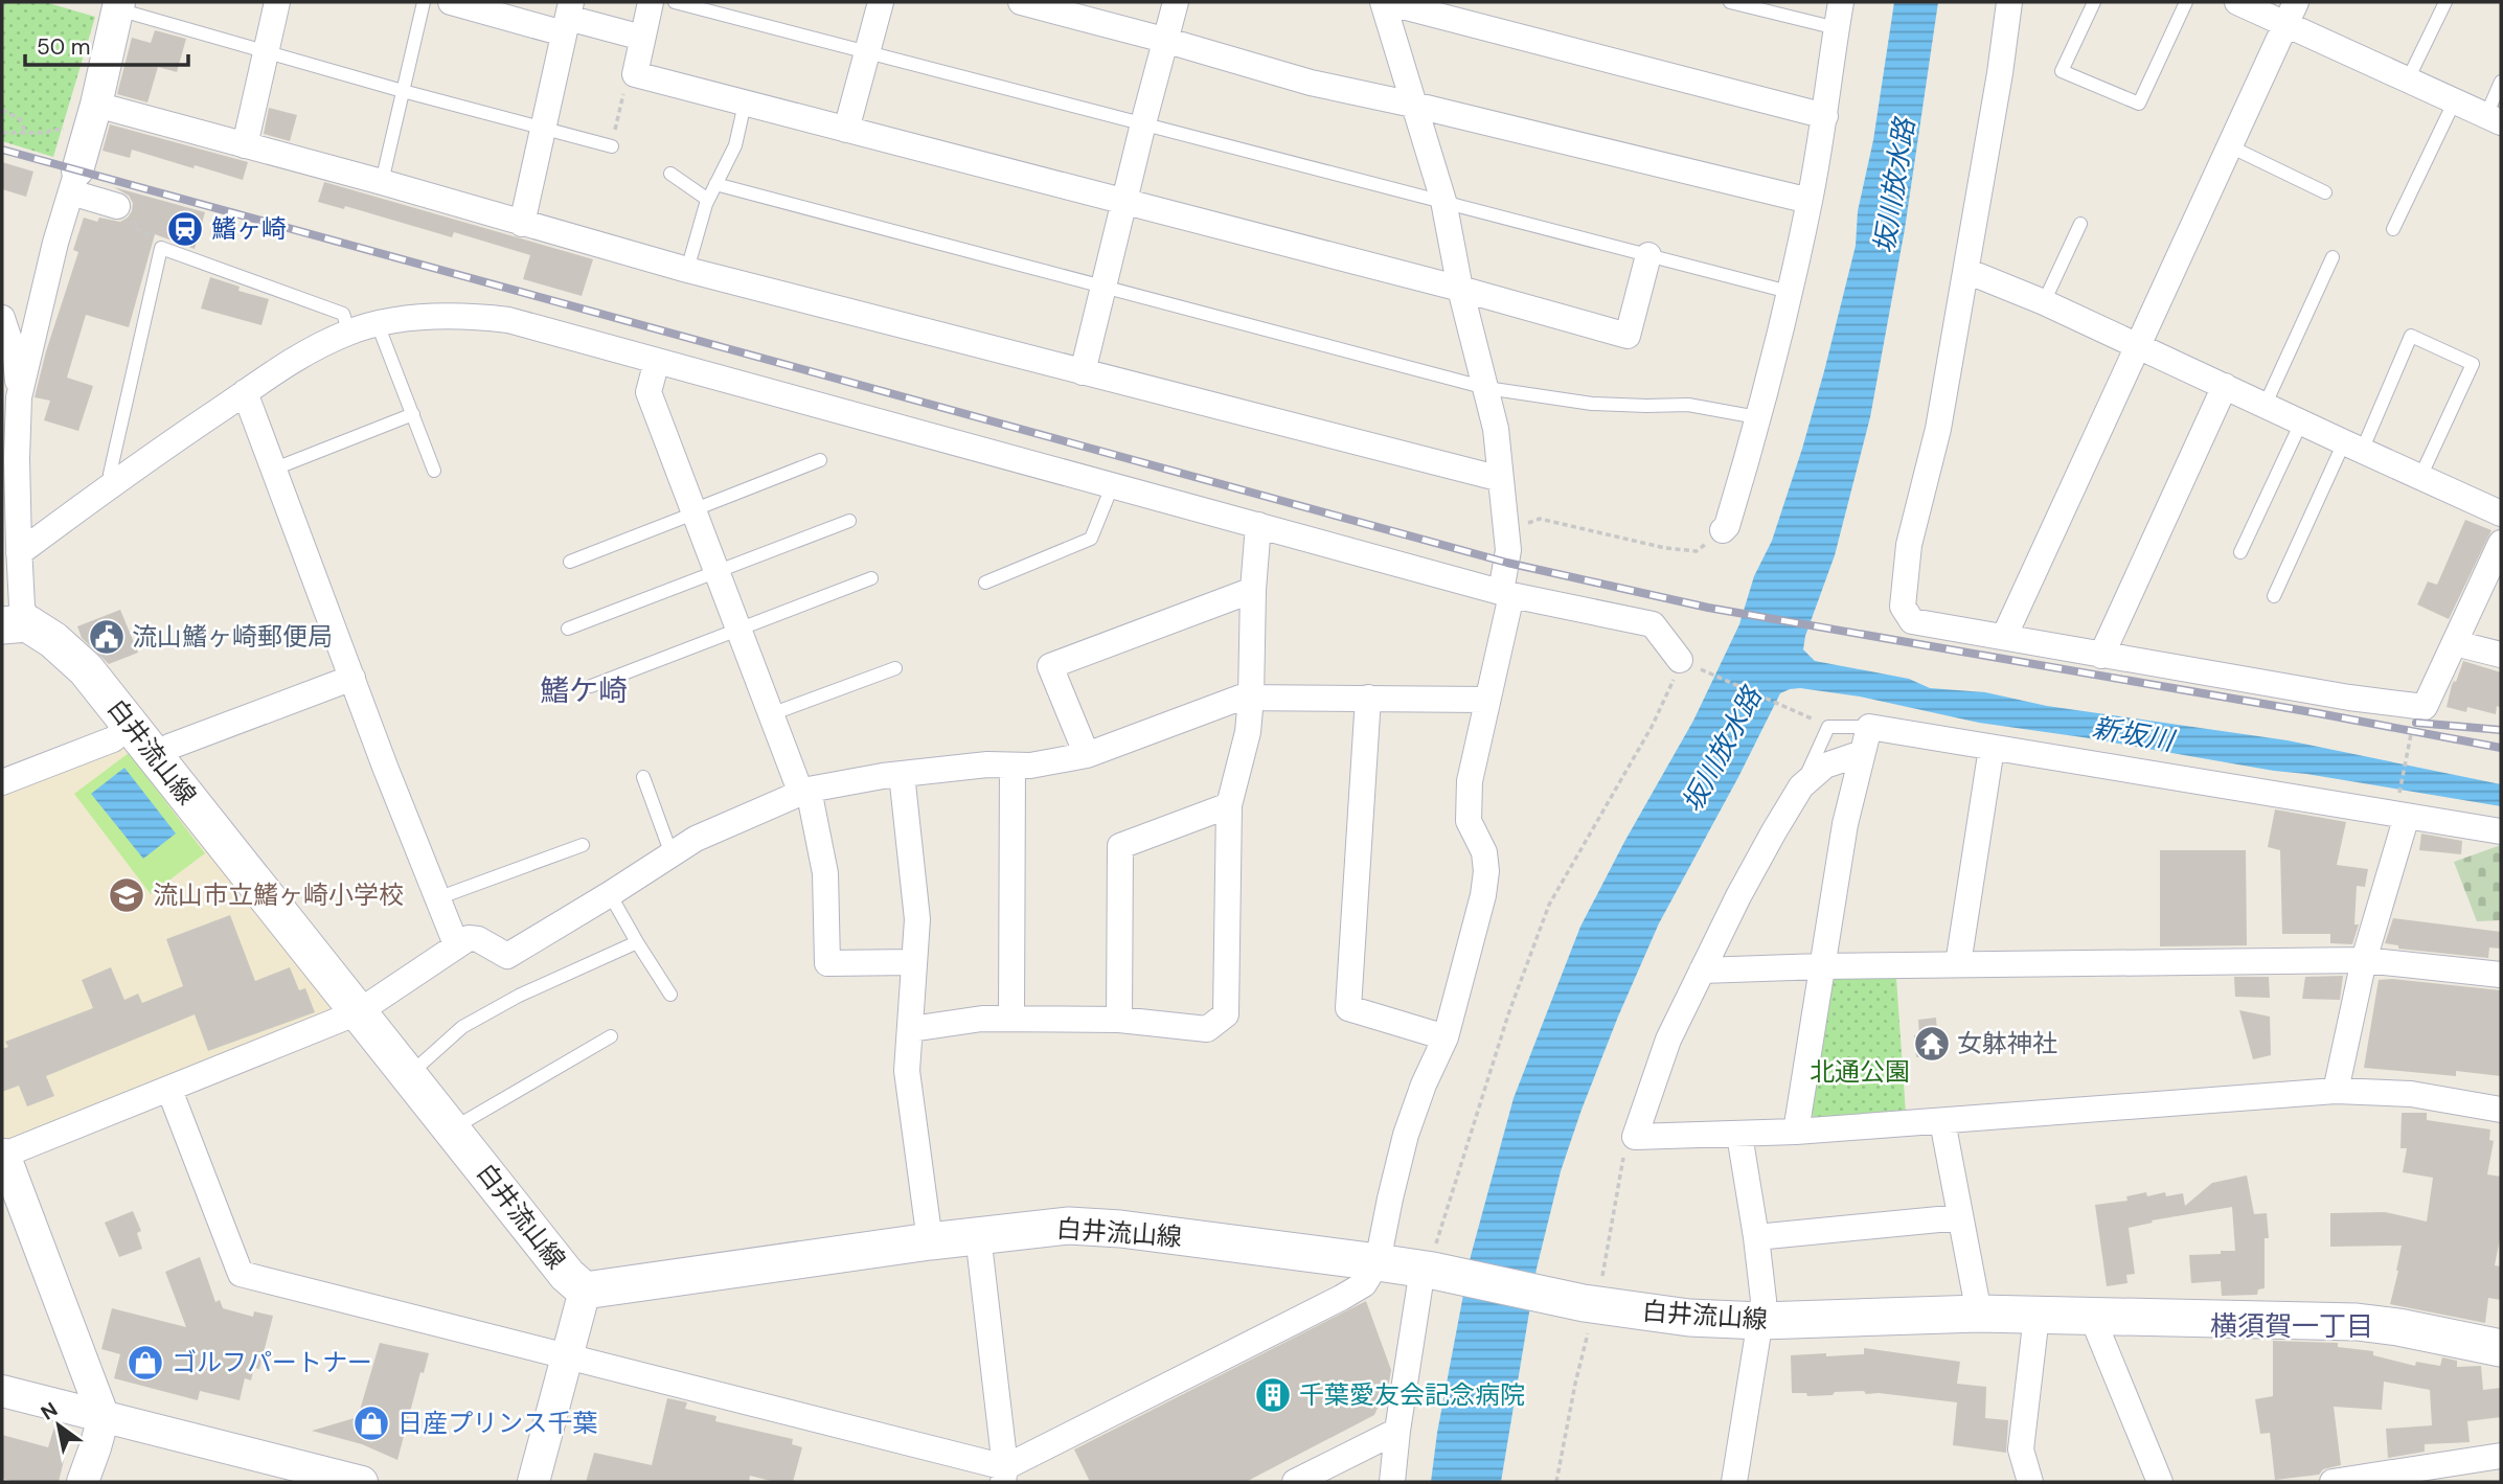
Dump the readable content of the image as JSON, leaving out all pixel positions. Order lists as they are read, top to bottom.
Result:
{
  "streets": {
    "main road": ["白井流山線"]
  },
  "districts": ["鰭ケ崎", "横須賀一丁目"],
  "water": ["坂川放水路", "新坂川"],
  "parks": ["北通公園"],
  "places": {
    "station": ["鰭ヶ崎"],
    "public building": ["流山鰭ヶ崎郵便局"],
    "school or university": ["流山市立鰭ヶ崎小学校"],
    "temple": ["女躰神社"],
    "shop": ["ゴルフパートナー", "日産プリンス千葉"],
    "building": ["千葉愛友会記念病院"]
  },
  "scale_bar": "50 m",
  "north": "top left"
}
